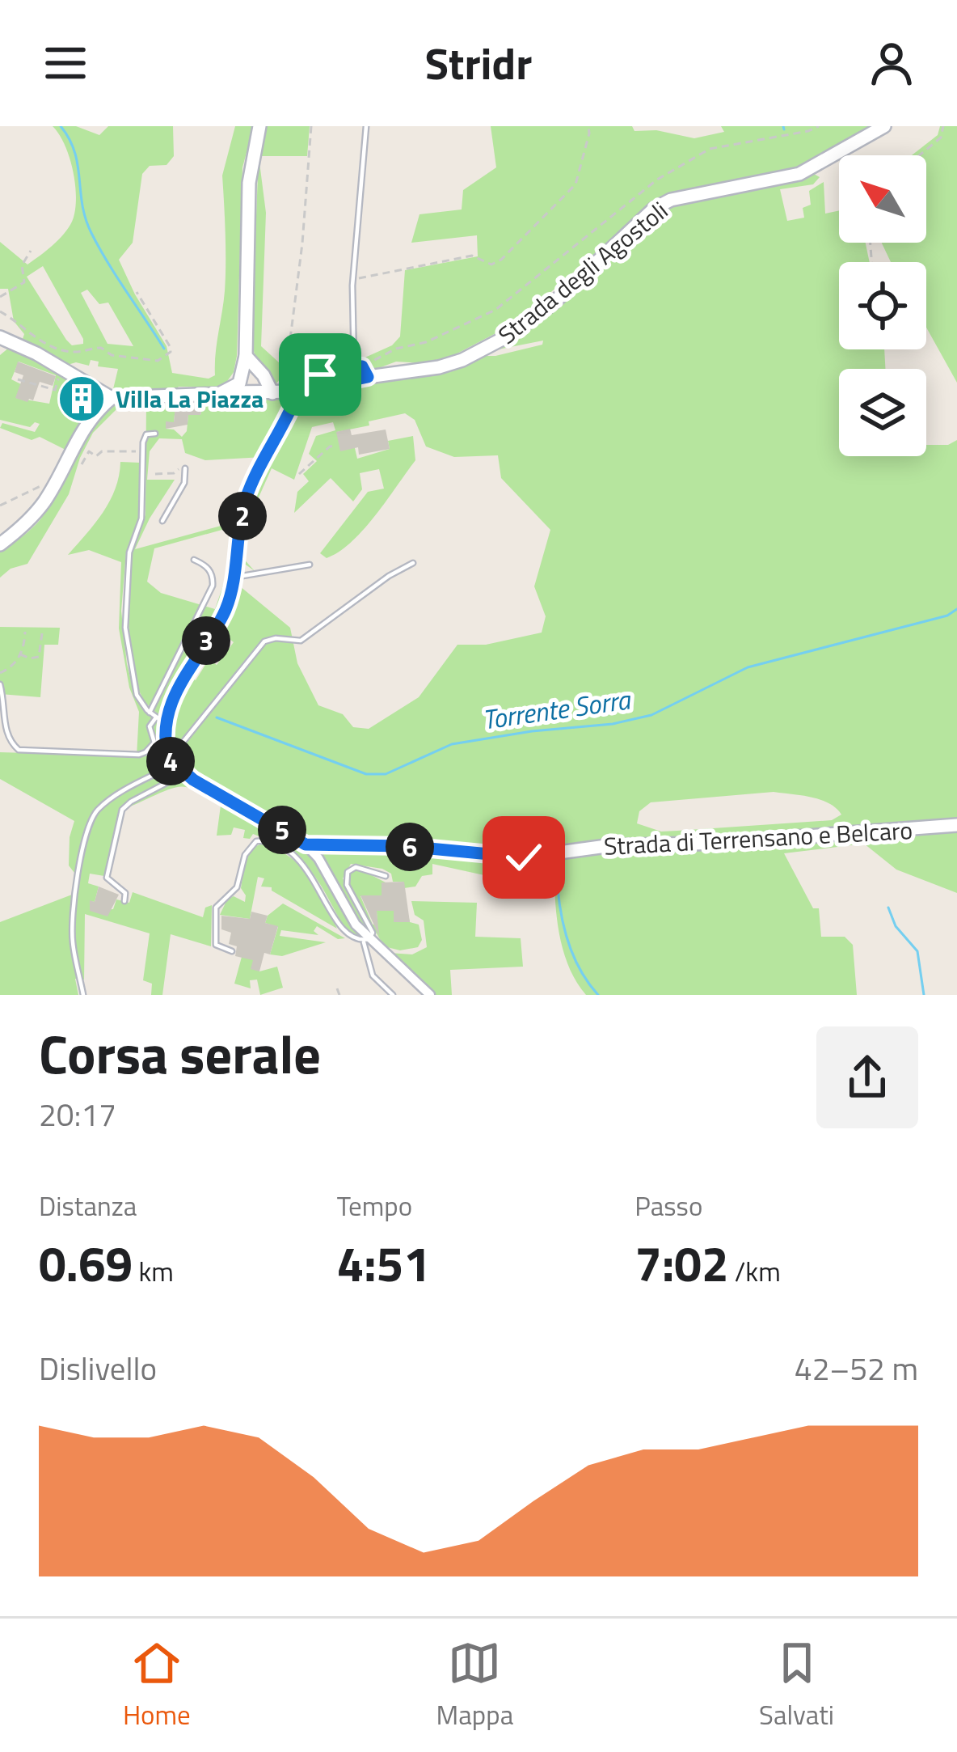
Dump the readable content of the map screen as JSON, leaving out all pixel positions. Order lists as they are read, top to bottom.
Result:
{
  "streets": {
    "street": ["Strada degli Agostoli", "Strada di Terrensano e Belcaro"]
  },
  "water": ["Torrente Sorra"],
  "places": {
    "building": ["Villa La Piazza"]
  },
  "north": "top left",
  "page": {
    "header": "Stridr",
    "pins": [
      "2",
      "3",
      "4",
      "5",
      "6"
    ],
    "heading": ["Corsa serale", "20:17"],
    "stats": [
      ["Distanza", "0.69 km"],
      ["Tempo", "4:51"],
      ["Passo", "7:02 /km"]
    ],
    "chart": ["Dislivello", "42–52 m"],
    "tabs": ["Home", "Mappa", "Salvati"]
  }
}
